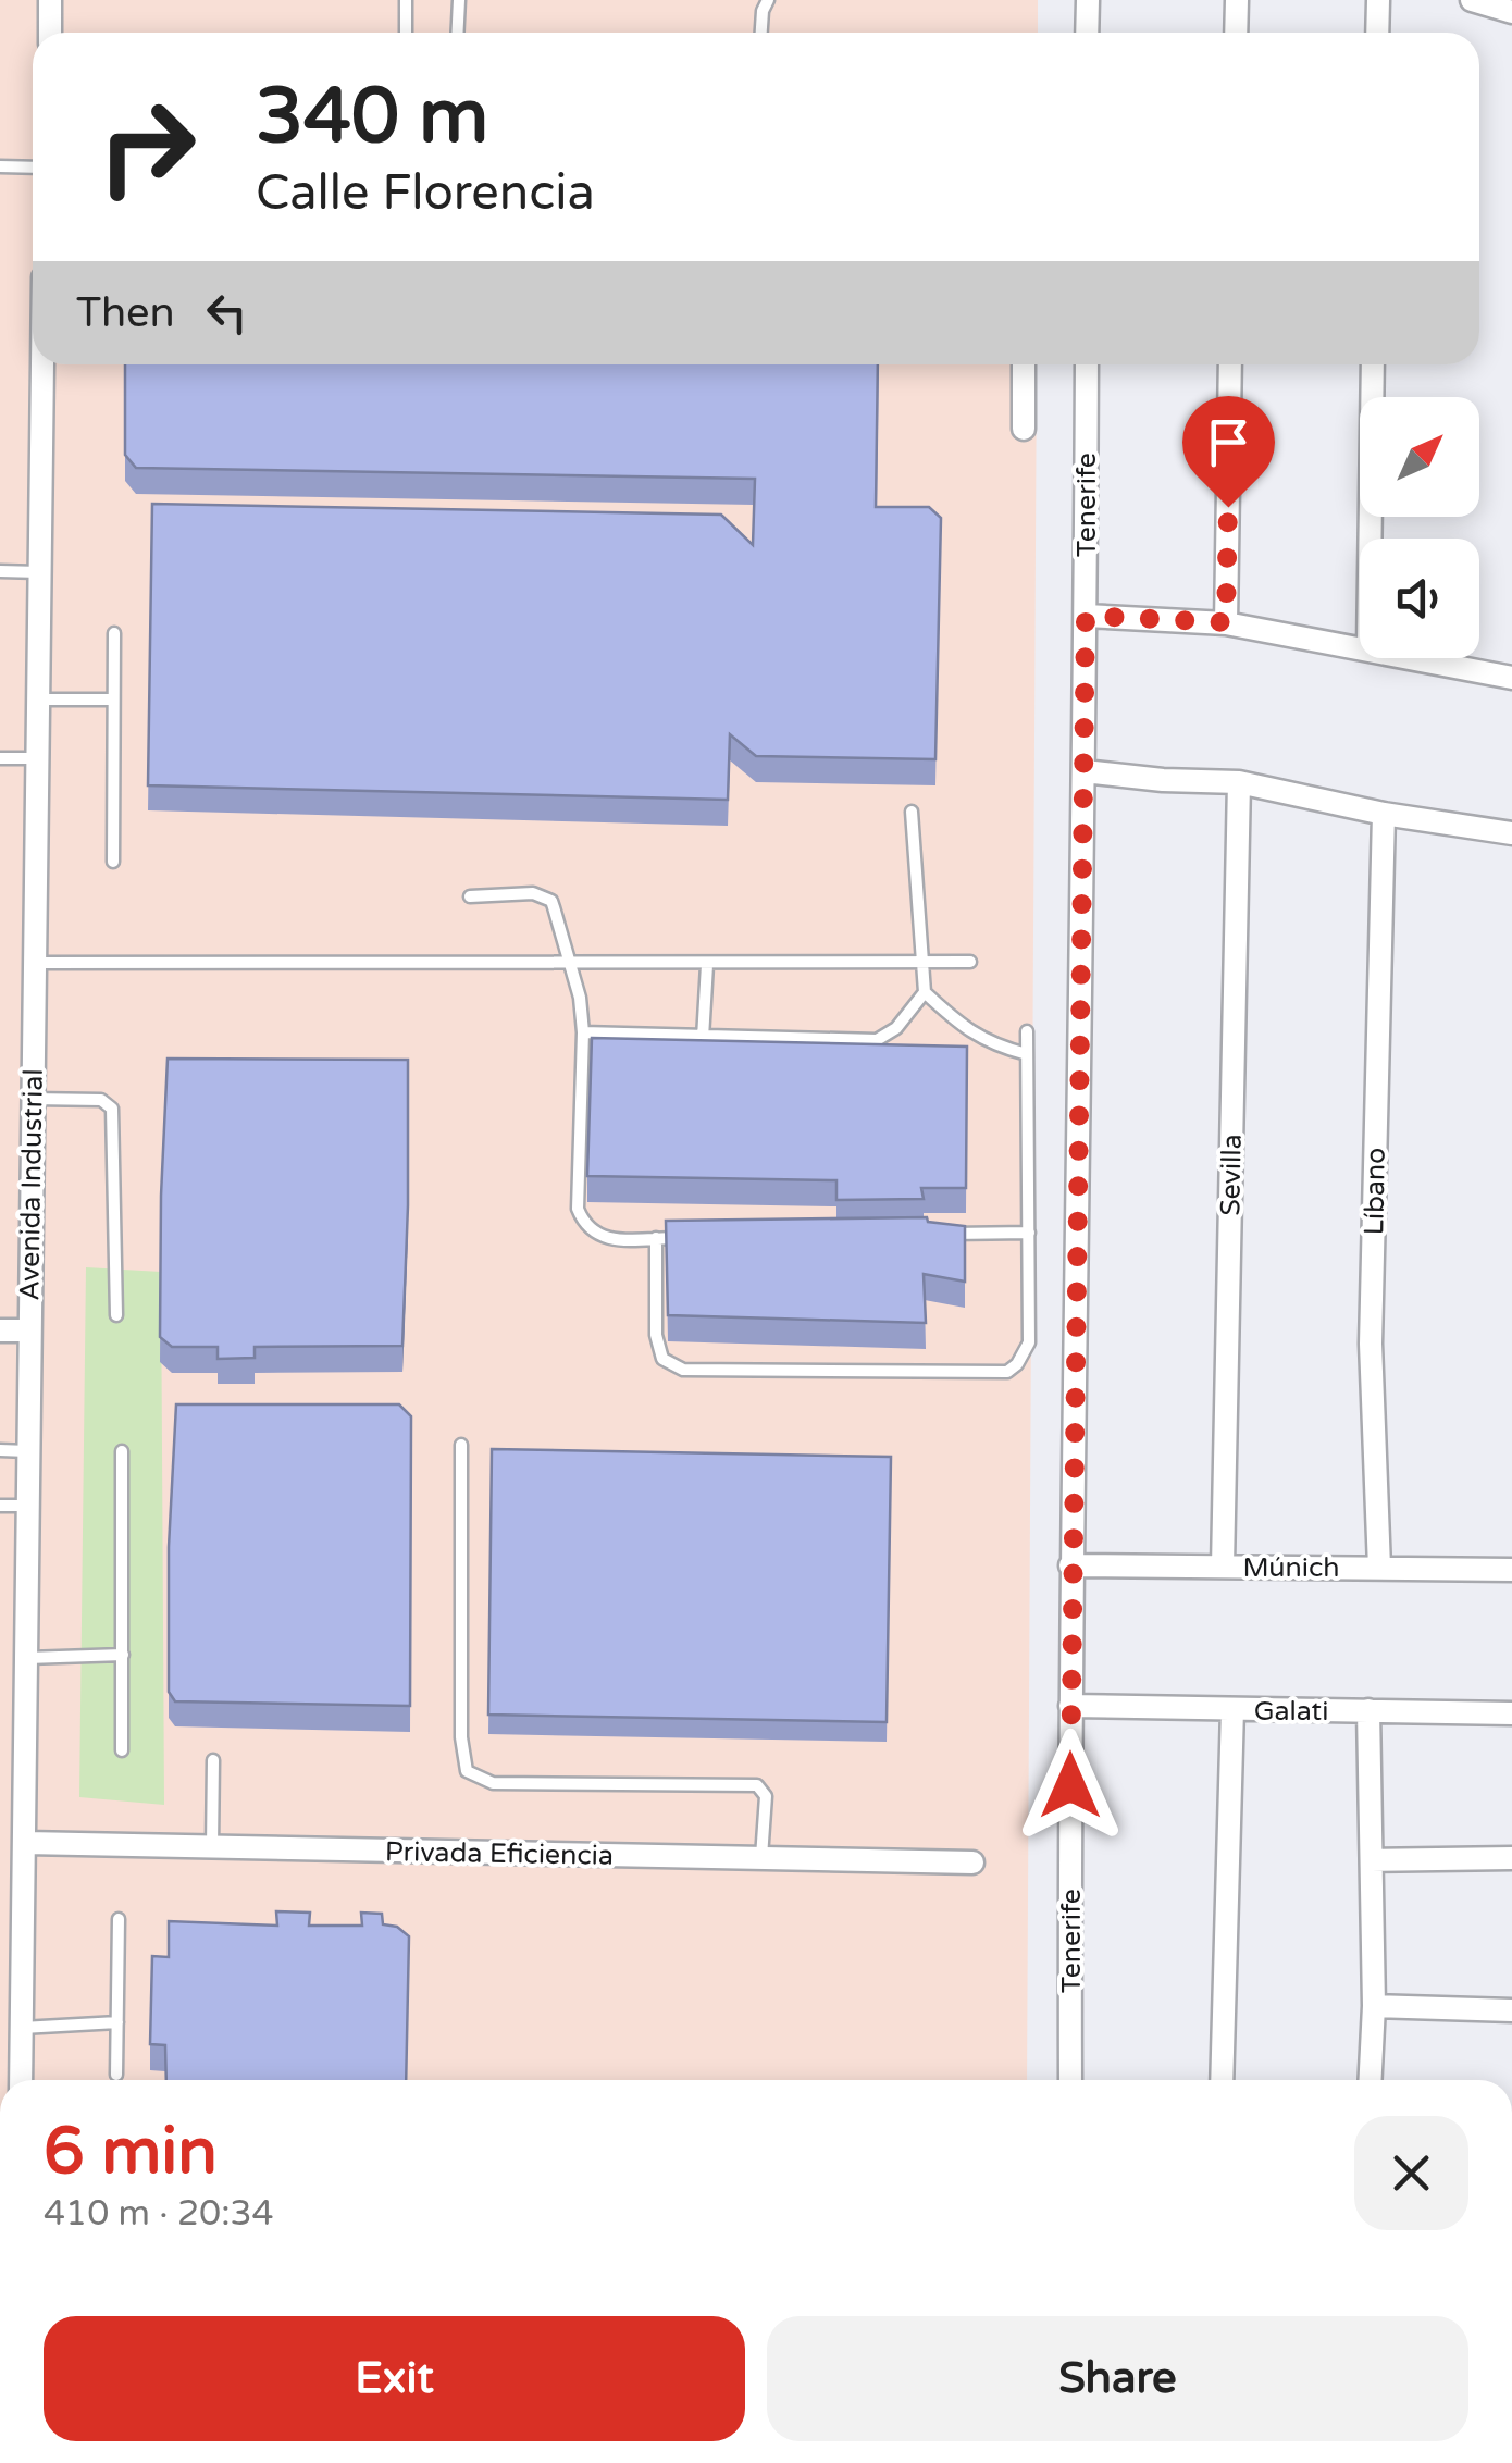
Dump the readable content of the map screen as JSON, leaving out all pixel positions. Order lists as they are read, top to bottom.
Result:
{
  "streets": {
    "street": [
      "Tenerife",
      "Sevilla",
      "Avenida Industrial",
      "Líbano",
      "Múnich",
      "Galati",
      "Privada Eficiencia"
    ]
  },
  "crossings": [
    ["Tenerife", "Múnich"],
    ["Tenerife", "Galati"],
    ["Sevilla", "Múnich"],
    ["Avenida Industrial", "Privada Eficiencia"],
    ["Líbano", "Múnich"]
  ],
  "north": "top right",
  "page": {
    "turn": ["340 m", "Calle Florencia"],
    "then": "Then",
    "heading": ["6 min", "410 m · 20:34"],
    "buttons": ["Exit", "Share"]
  }
}
